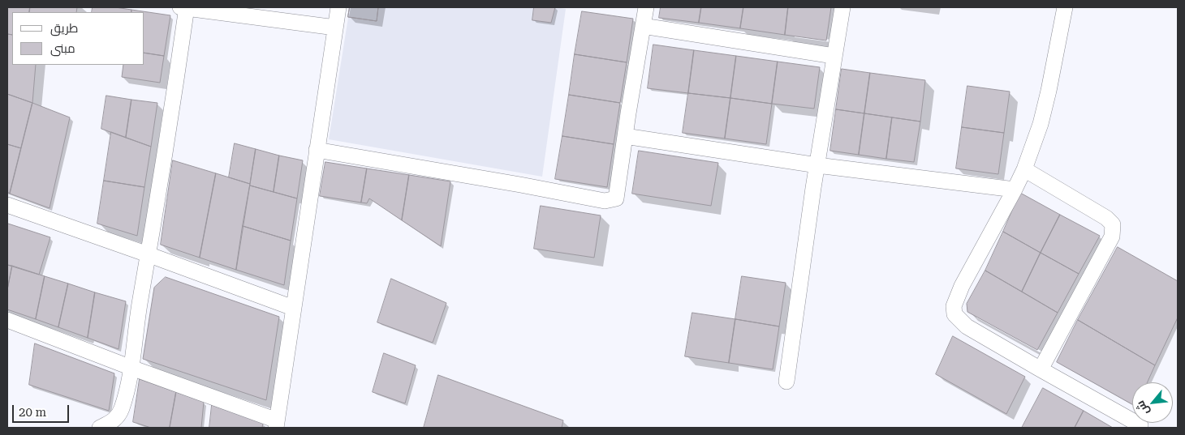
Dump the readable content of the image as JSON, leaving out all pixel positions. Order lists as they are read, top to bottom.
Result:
{
  "legend": ["طريق", "مبنى"],
  "scale_bar": "20 m",
  "north": "bottom left"
}
